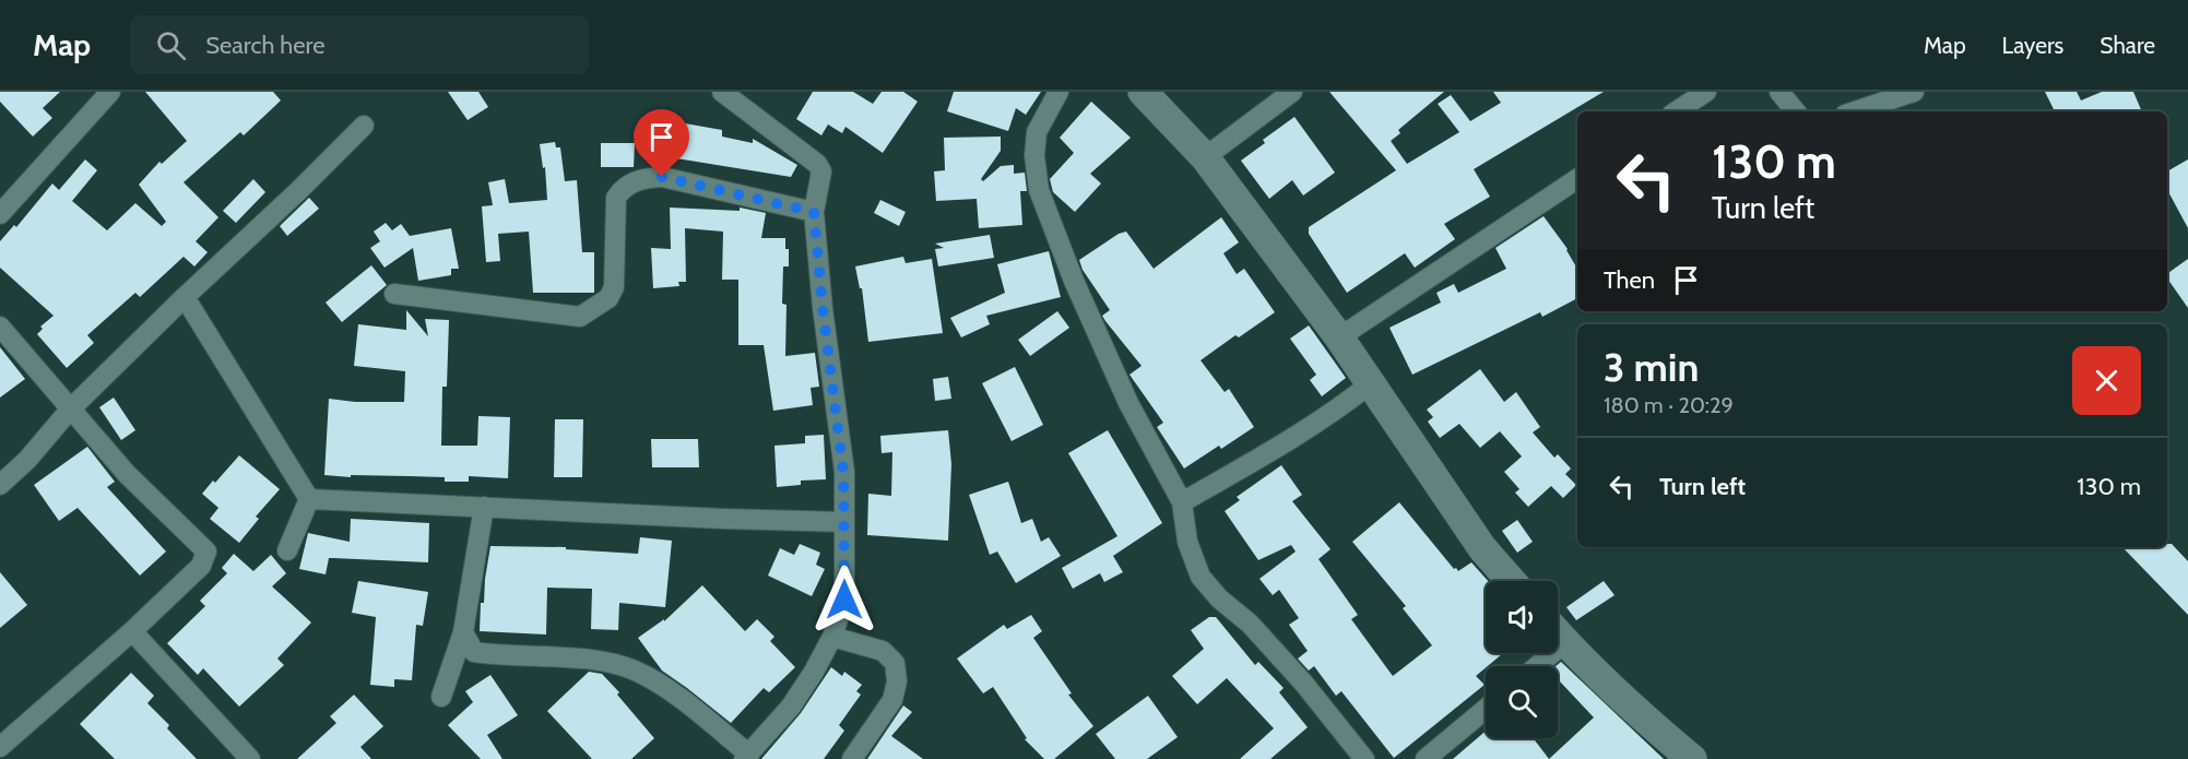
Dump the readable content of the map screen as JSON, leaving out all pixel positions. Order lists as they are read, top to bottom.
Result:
{
  "page": {
    "header": "Map",
    "search": "Search here",
    "nav": ["Map", "Layers", "Share"],
    "turn": ["130 m", "Turn left"],
    "then": "Then",
    "heading": ["3 min", "180 m · 20:29"],
    "list": [
      {
        "name": "Turn left",
        "value": "130 m"
      }
    ]
  }
}
